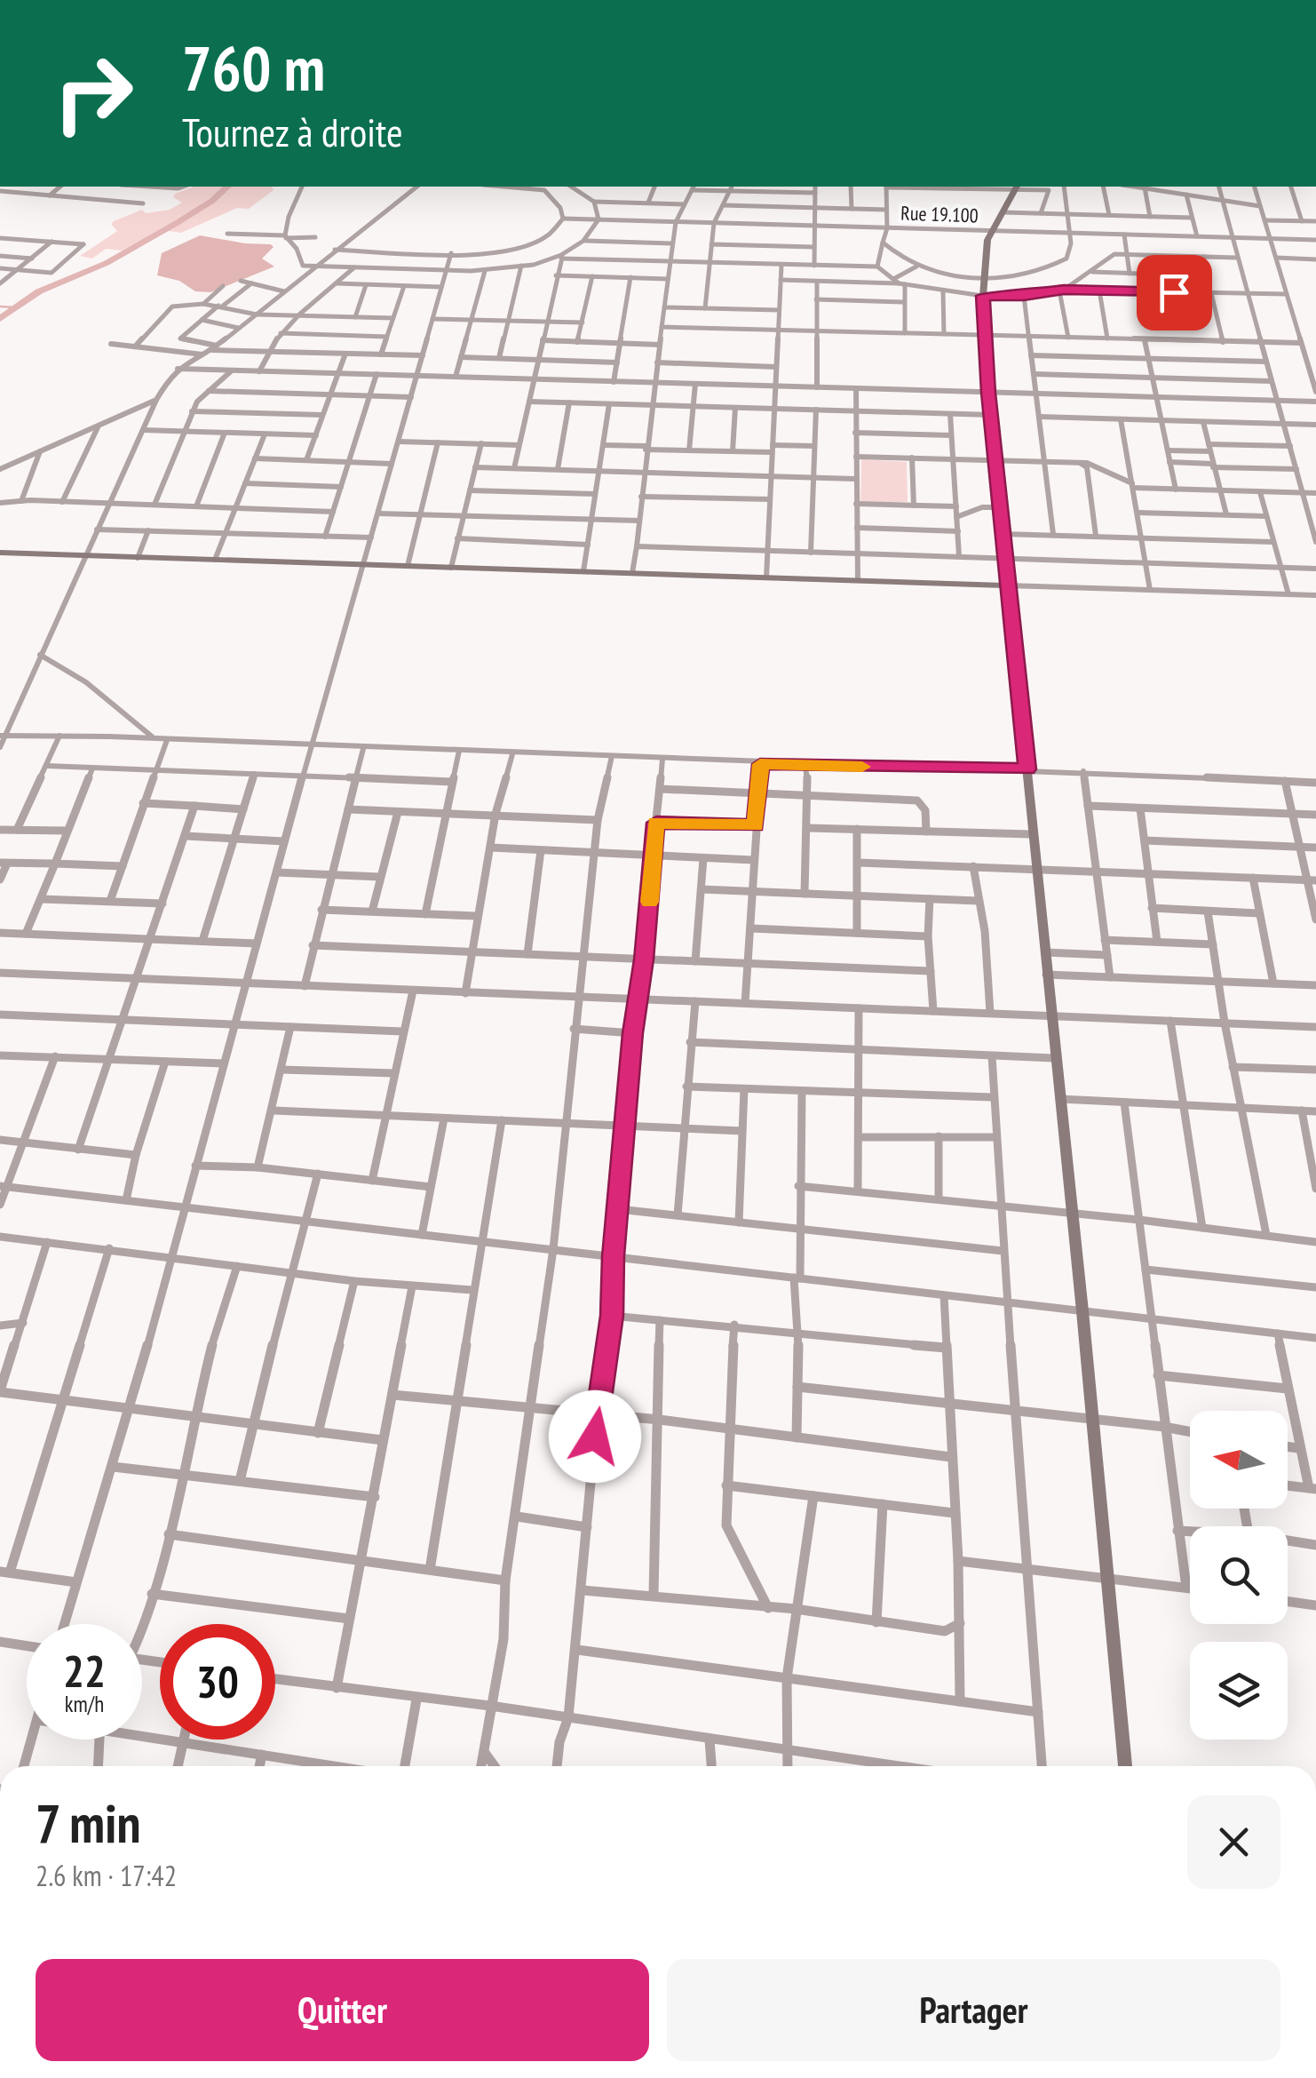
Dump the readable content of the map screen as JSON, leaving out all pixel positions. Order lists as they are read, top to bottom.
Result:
{
  "streets": {
    "street": ["Rue 19.100"]
  },
  "north": "left",
  "page": {
    "turn": ["760 m", "Tournez à droite"],
    "speed": "22 km/h",
    "limit": "30",
    "heading": ["7 min", "2.6 km · 17:42"],
    "buttons": ["Quitter", "Partager"]
  }
}
